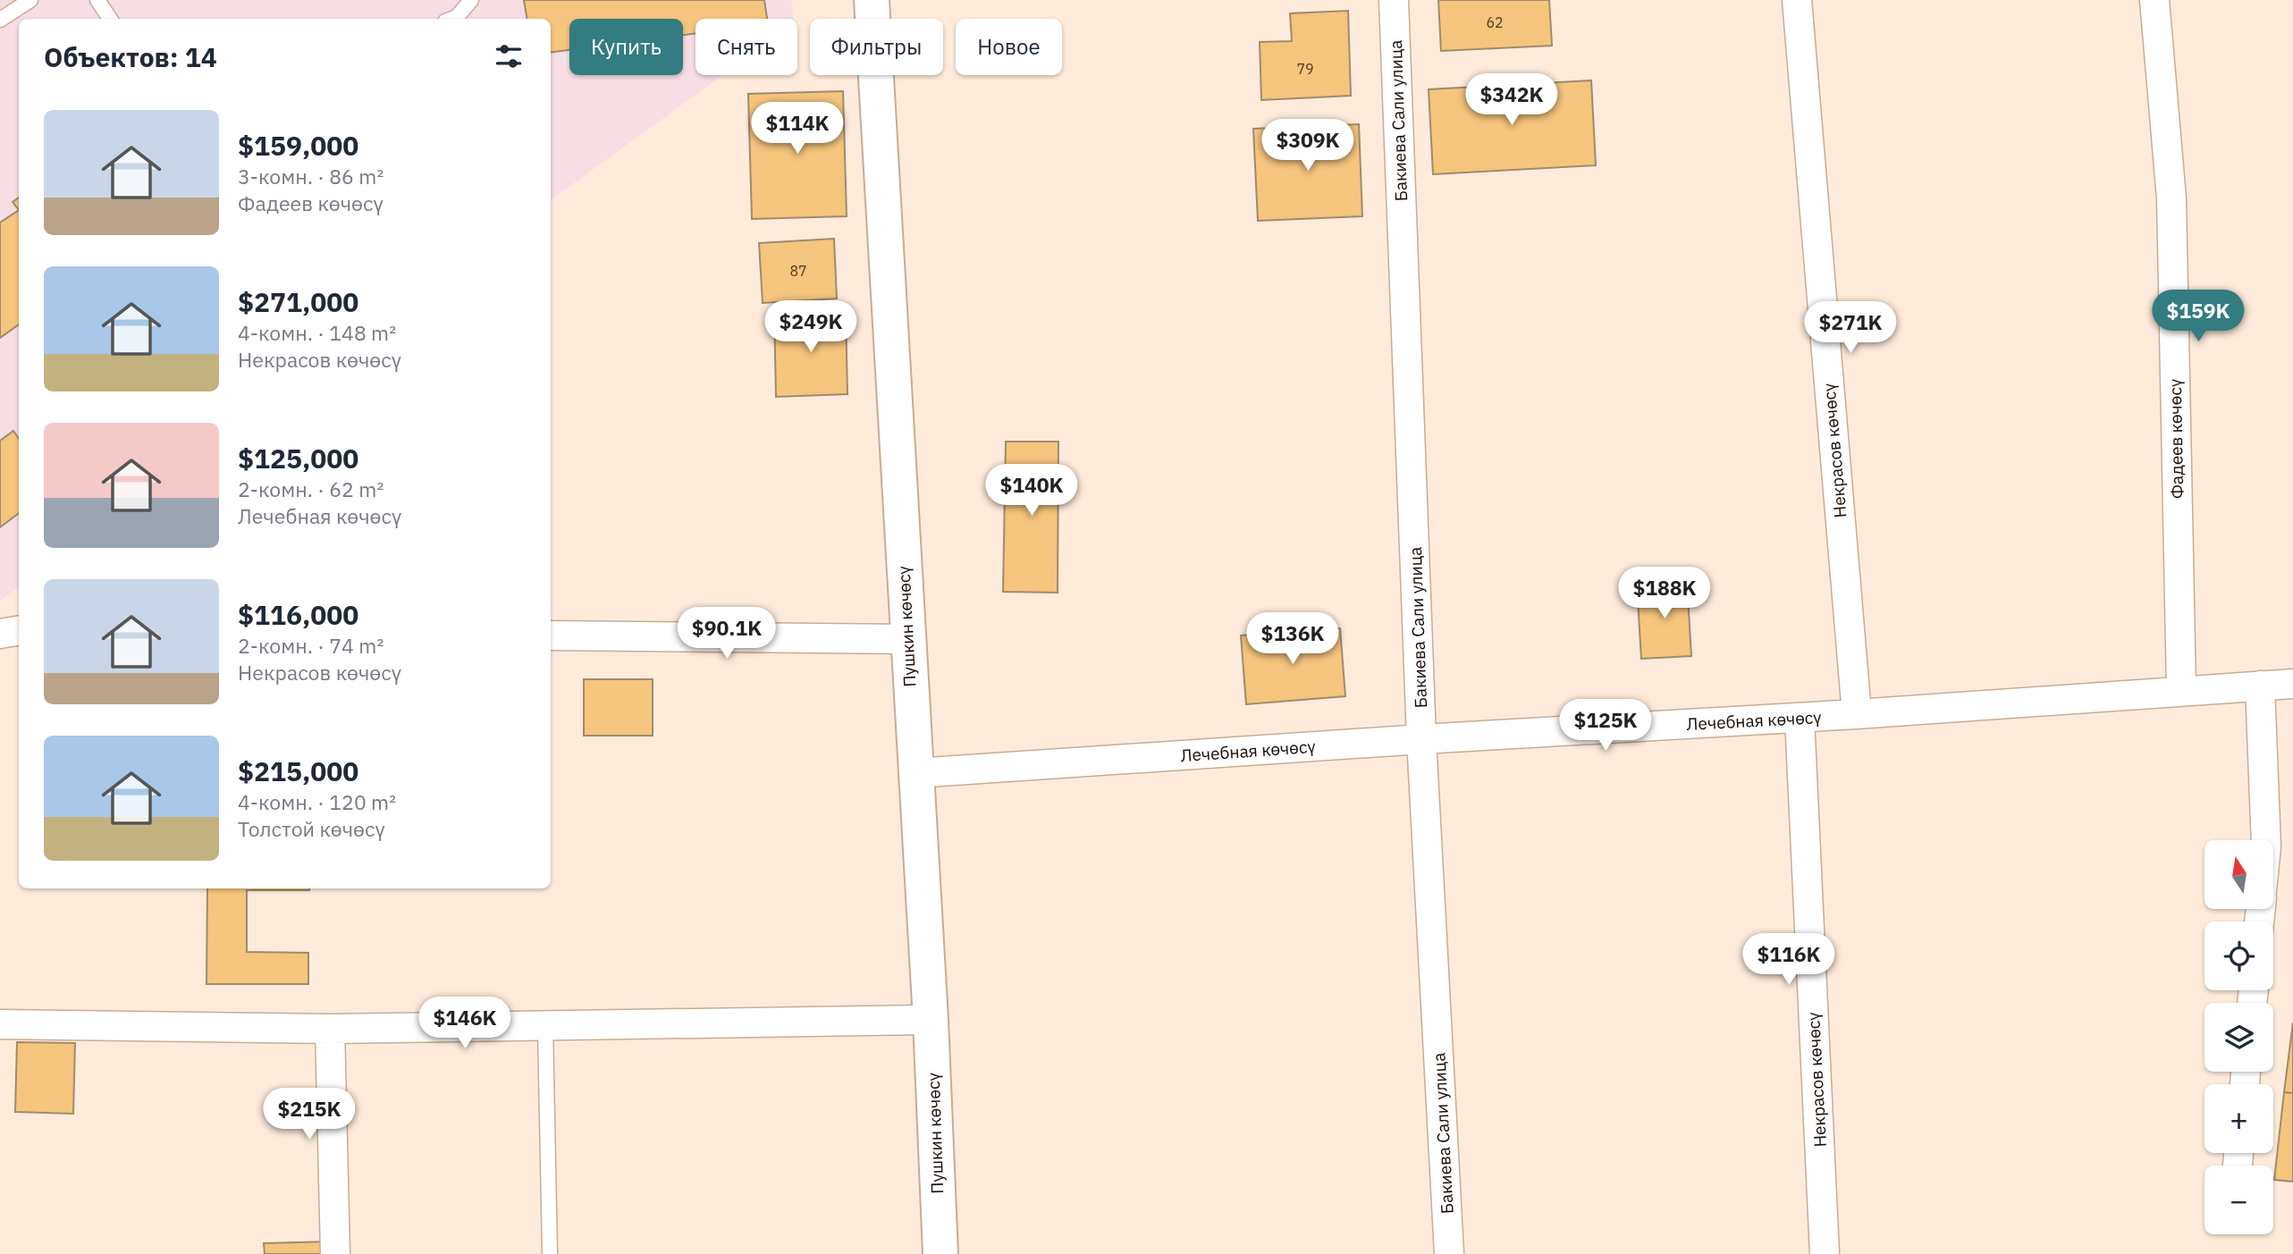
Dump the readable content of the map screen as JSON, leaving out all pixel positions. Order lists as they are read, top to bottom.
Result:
{
  "streets": {
    "highway": ["Пушкин көчөсү"],
    "street": [
      "Бакиева Сали улица",
      "Фадеев көчөсү",
      "Некрасов көчөсү",
      "Лечебная көчөсү"
    ]
  },
  "crossings": [
    ["Бакиева Сали улица", "Лечебная көчөсү"],
    ["Фадеев көчөсү", "Лечебная көчөсү"],
    ["Некрасов көчөсү", "Лечебная көчөсү"],
    ["Пушкин көчөсү", "Лечебная көчөсү"]
  ],
  "house_numbers": ["62", "79", "87"],
  "north": "top",
  "page": {
    "chip": [
      "Купить",
      "Снять",
      "Фильтры",
      "Новое"
    ],
    "heading": "Объектов: 14",
    "price": [
      "$342K",
      "$114K",
      "$309K",
      "$159K",
      "$249K",
      "$271K",
      "$140K",
      "$188K",
      "$90.1K",
      "$136K",
      "$125K",
      "$116K",
      "$146K",
      "$215K"
    ],
    "list": [
      {
        "name": "$159,000",
        "note": "3-комн. · 86 m² · Фадеев көчөсү"
      },
      {
        "name": "$271,000",
        "note": "4-комн. · 148 m² · Некрасов көчөсү"
      },
      {
        "name": "$125,000",
        "note": "2-комн. · 62 m² · Лечебная көчөсү"
      },
      {
        "name": "$116,000",
        "note": "2-комн. · 74 m² · Некрасов көчөсү"
      },
      {
        "name": "$215,000",
        "note": "4-комн. · 120 m² · Толстой көчөсү"
      }
    ],
    "map_buttons": ["+", "−"]
  }
}
